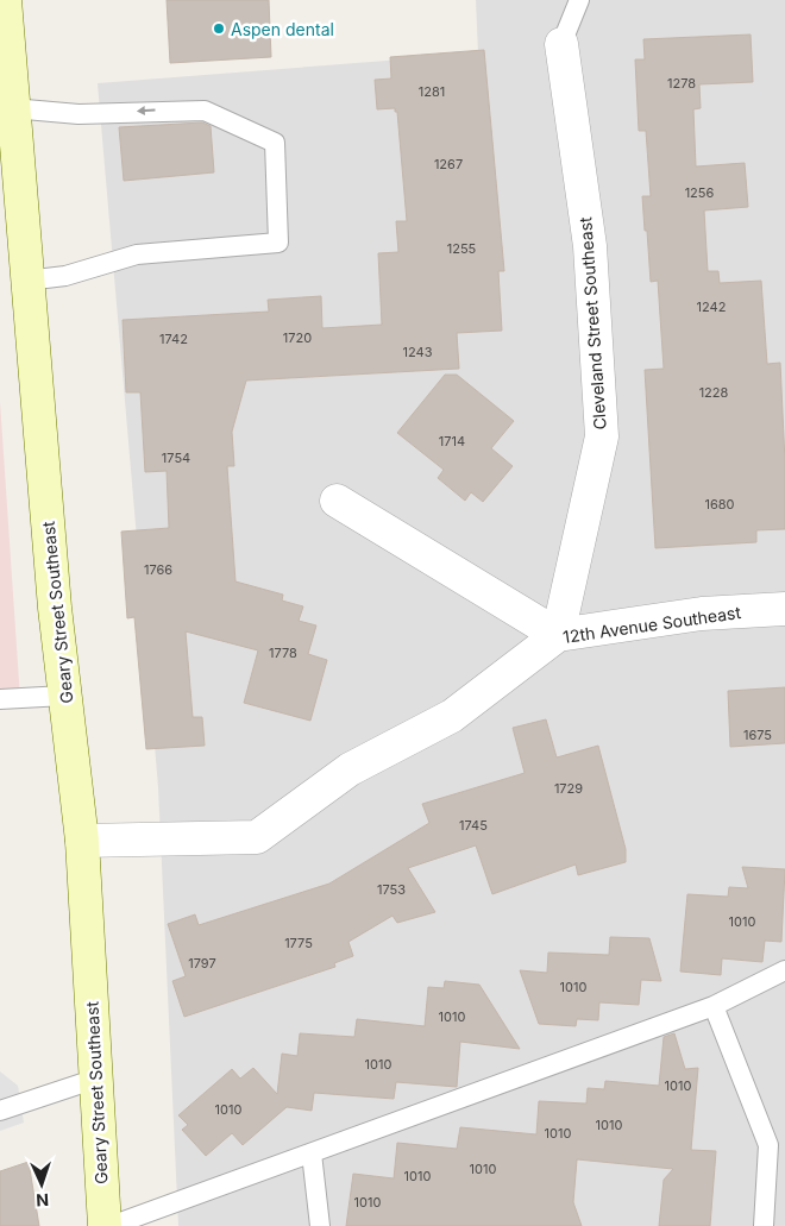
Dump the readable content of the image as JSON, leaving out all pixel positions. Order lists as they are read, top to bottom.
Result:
{
  "streets": {
    "main road": ["Geary Street Southeast"],
    "street": ["Cleveland Street Southeast", "12th Avenue Southeast"]
  },
  "crossings": [
    ["Cleveland Street Southeast", "12th Avenue Southeast"],
    ["Geary Street Southeast", "12th Avenue Southeast"]
  ],
  "places": ["Aspen dental"],
  "house_numbers": [
    "1278",
    "1281",
    "1267",
    "1256",
    "1255",
    "1242",
    "1720",
    "1742",
    "1243",
    "1228",
    "1714",
    "1754",
    "1680",
    "1766",
    "1778",
    "1675",
    "1729",
    "1745",
    "1753",
    "1010",
    "1775",
    "1797",
    "1010",
    "1010",
    "1010",
    "1010",
    "1010",
    "1010",
    "1010",
    "1010",
    "1010",
    "1010"
  ],
  "north": "bottom"
}
